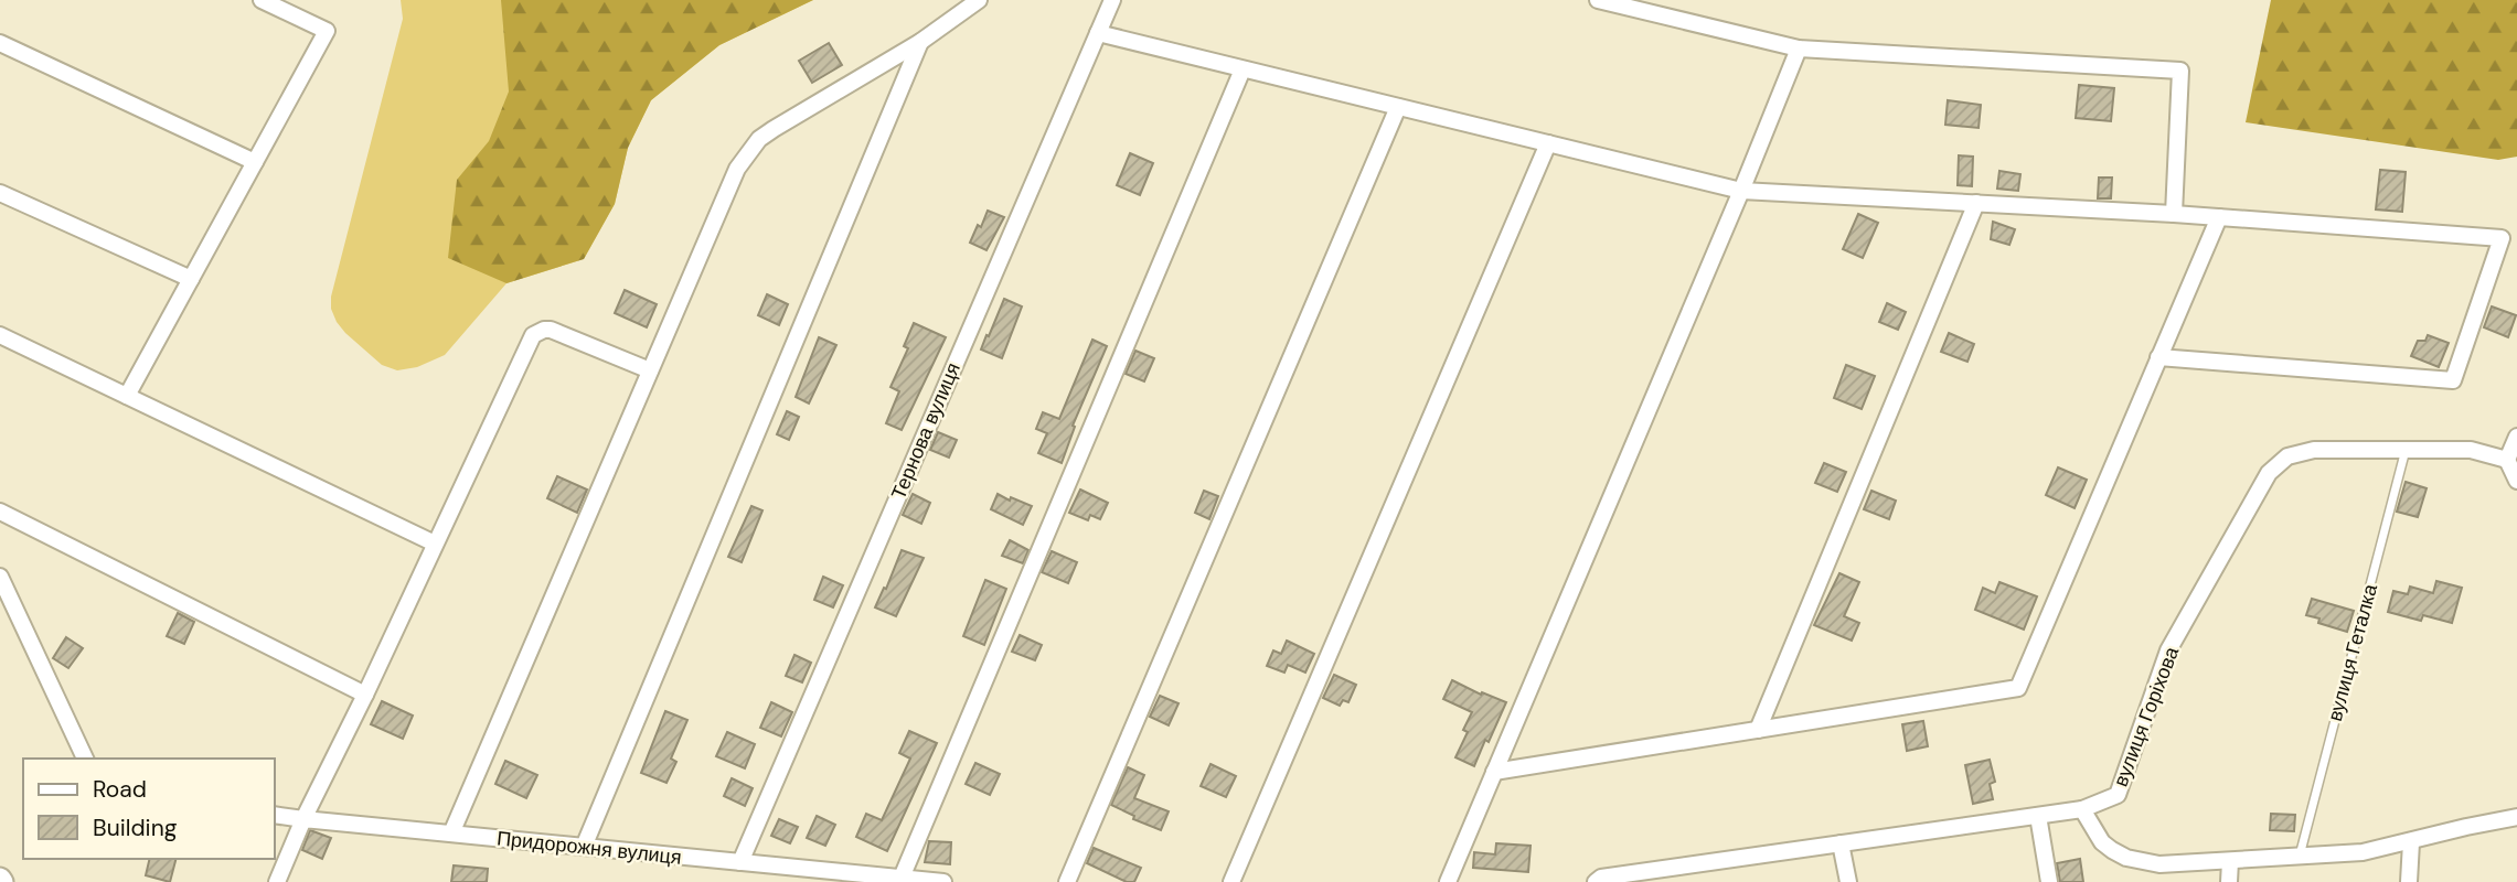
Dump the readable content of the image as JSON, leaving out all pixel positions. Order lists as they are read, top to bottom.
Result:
{
  "streets": {
    "street": ["Тернова вулиця", "вулиця Горіхова", "Придорожня вулиця"],
    "lane": ["вулиця Геталка"]
  },
  "crossings": [
    ["Тернова вулиця", "Придорожня вулиця"],
    ["вулиця Геталка", "вулиця Горіхова"]
  ],
  "legend": ["Road", "Building"]
}
